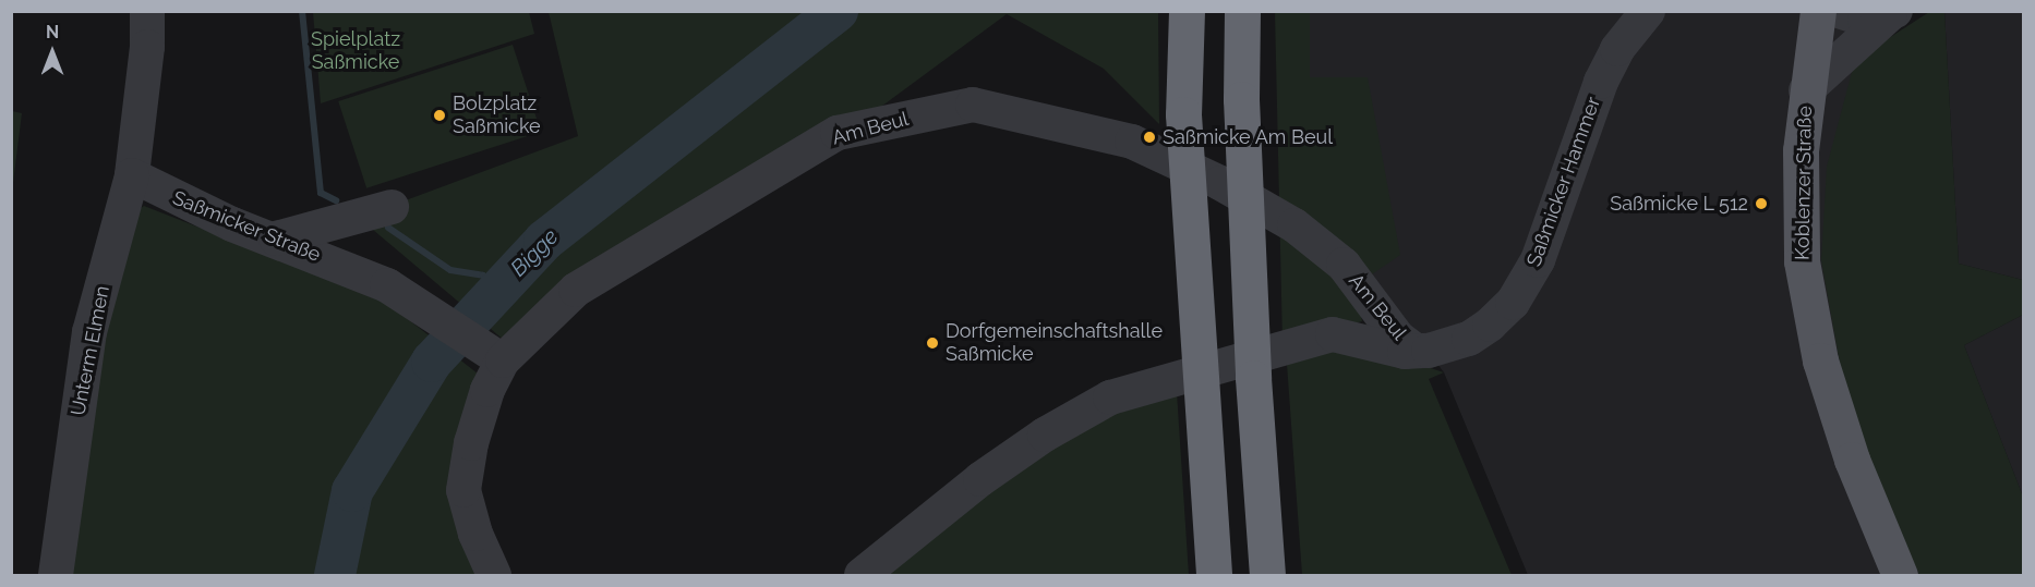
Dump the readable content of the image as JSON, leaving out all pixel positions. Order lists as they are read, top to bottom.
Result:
{
  "streets": {
    "main road": ["Koblenzer Straße"],
    "street": [
      "Am Beul",
      "Saßmicker Hammer",
      "Saßmicker Straße",
      "Unterm Elmen"
    ]
  },
  "crossings": [
    ["Am Beul", "Saßmicker Hammer"],
    ["Am Beul", "Saßmicker Straße"],
    ["Saßmicker Straße", "Unterm Elmen"]
  ],
  "water": ["Bigge"],
  "parks": ["Spielplatz Saßmicke"],
  "places": [
    "Bolzplatz Saßmicke",
    "Saßmicke Am Beul",
    "Saßmicke L 512",
    "Dorfgemeinschaftshalle Saßmicke"
  ],
  "north": "top"
}
